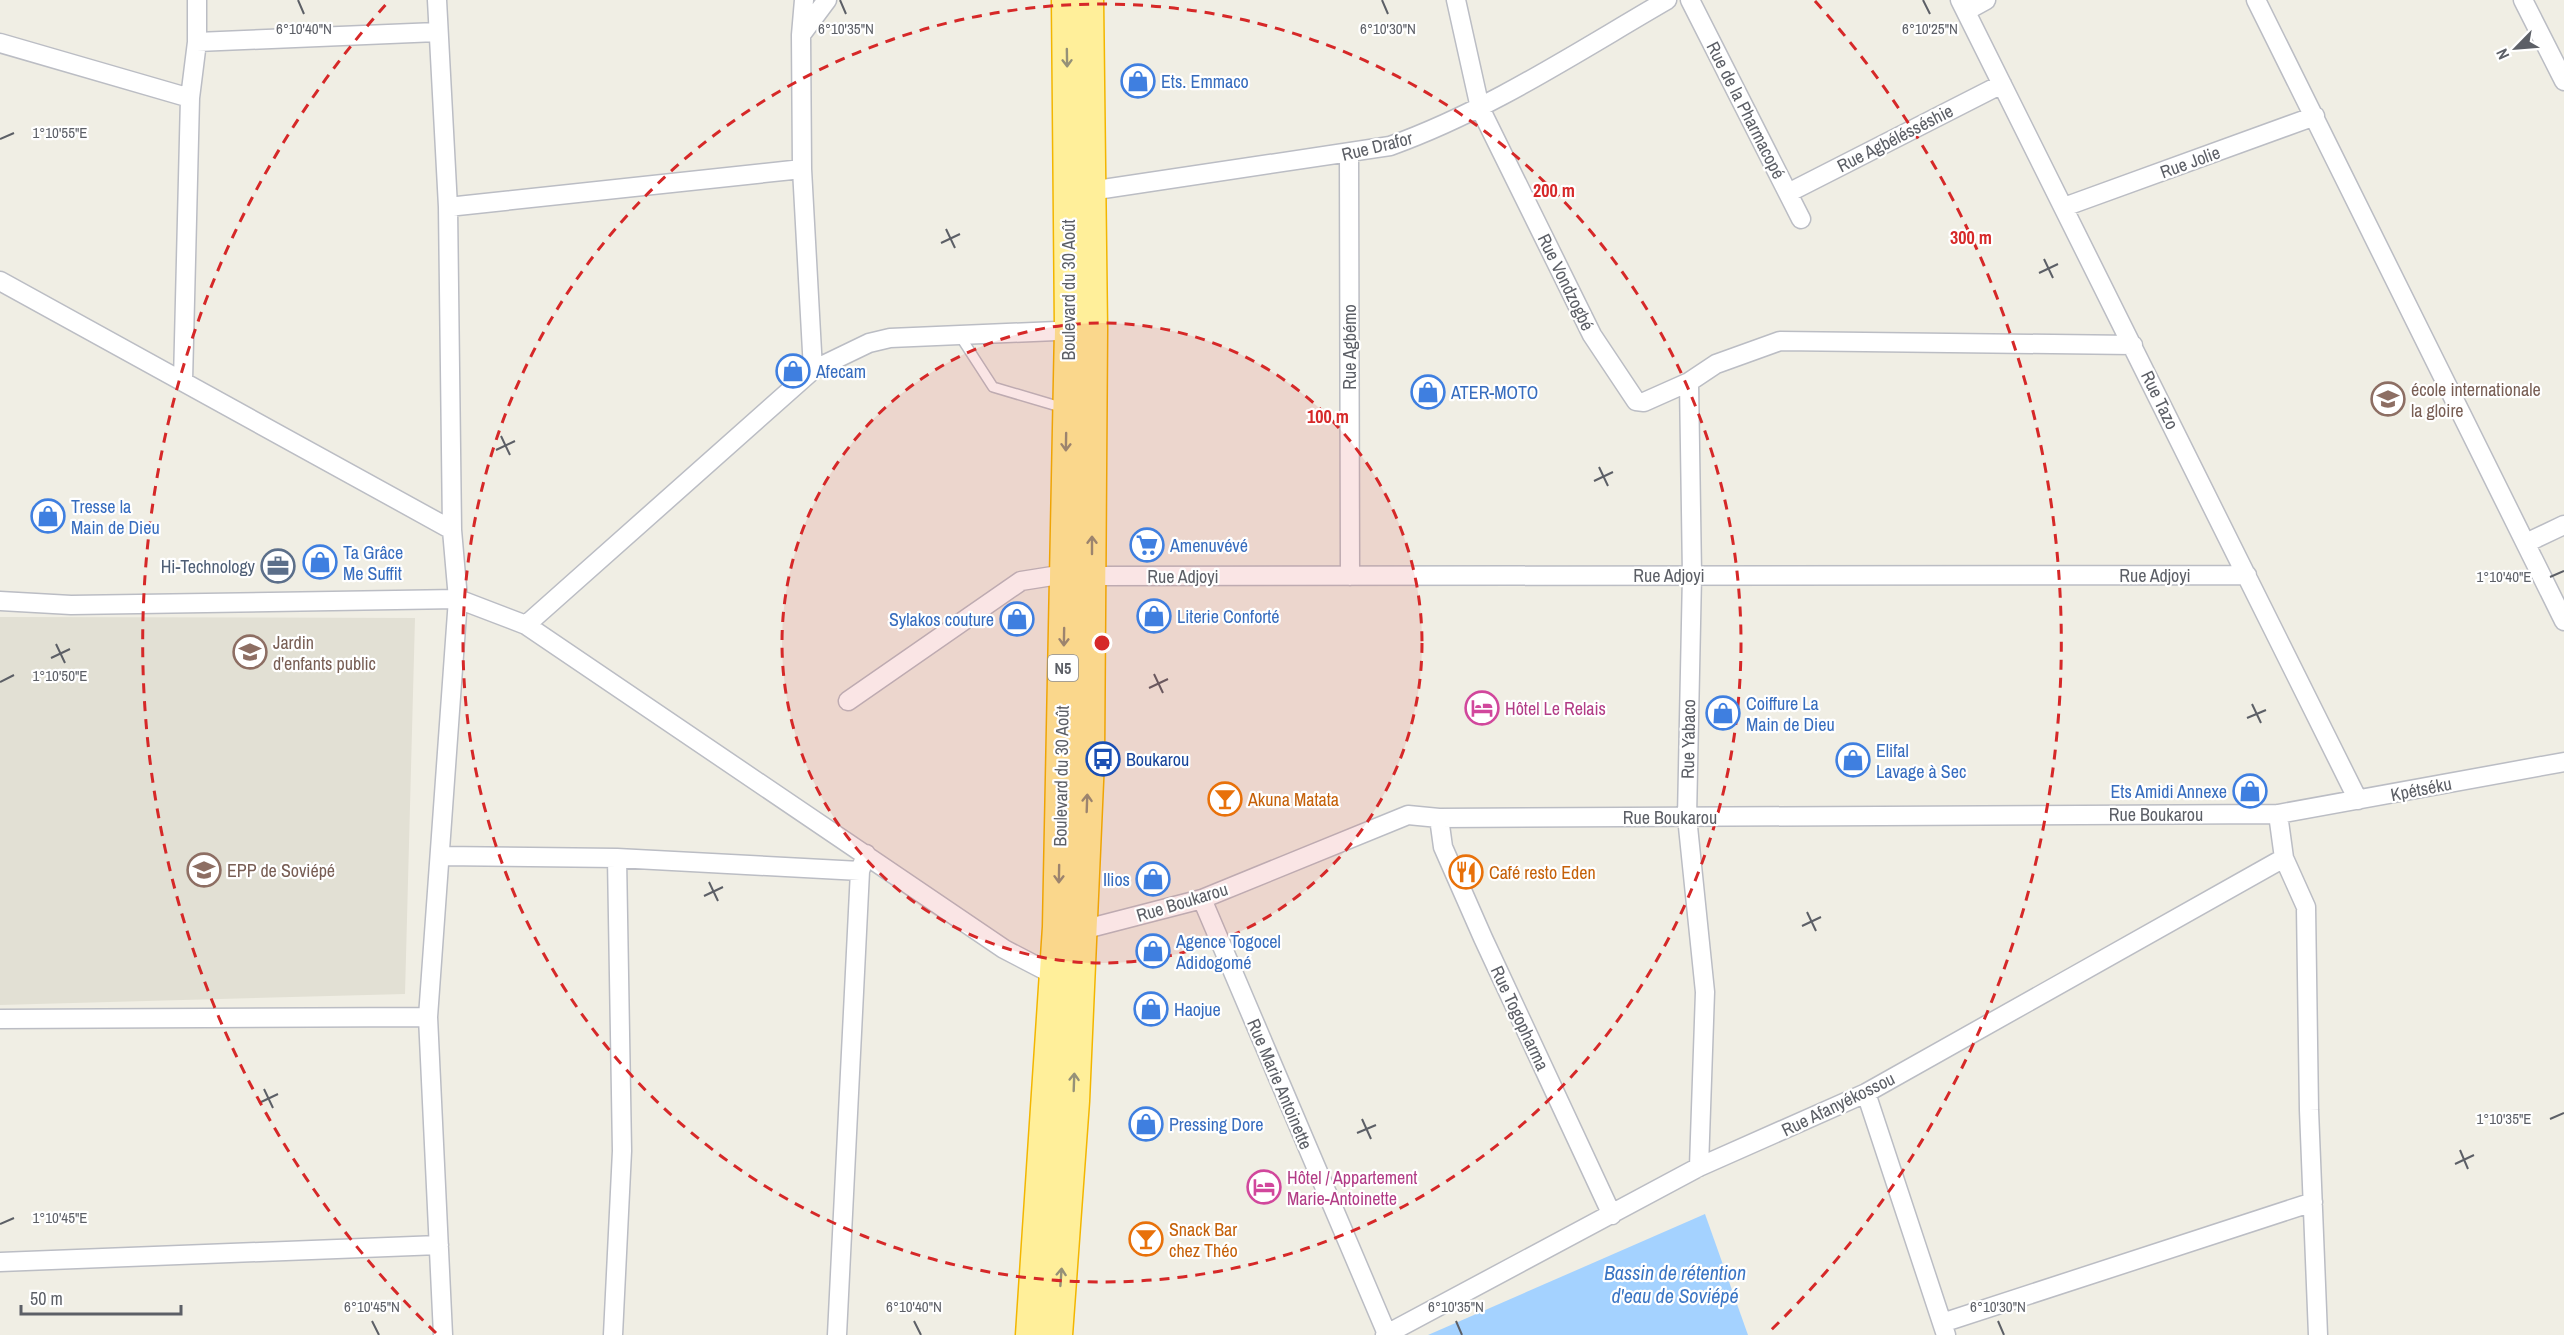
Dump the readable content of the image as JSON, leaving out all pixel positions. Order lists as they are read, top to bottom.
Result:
{
  "streets": {
    "highway": ["Boulevard du 30 Août", "N5"],
    "street": [
      "Rue de la Pharmacopé",
      "Rue Agbélésséshie",
      "Rue Drafor",
      "Rue Jolie",
      "Rue Vondzogbé",
      "Rue Agbémo",
      "Rue Tazo",
      "Rue Adjoyi",
      "Rue Yabaco",
      "Kpétséku",
      "Rue Boukarou",
      "Rue Togopharma",
      "Rue Marie Antoinette",
      "Rue Afanyékossou"
    ]
  },
  "crossings": [
    ["Rue de la Pharmacopé", "Rue Agbélésséshie"],
    ["Rue Agbélésséshie", "Rue Tazo"],
    ["Rue Drafor", "Rue Vondzogbé"],
    ["Rue Drafor", "Boulevard du 30 Août"],
    ["Rue Drafor", "Rue Agbémo"],
    ["Rue Jolie", "Rue Tazo"],
    ["Rue Vondzogbé", "Rue Yabaco"],
    ["Boulevard du 30 Août", "Rue Adjoyi"],
    ["Boulevard du 30 Août", "Rue Boukarou"],
    ["Rue Agbémo", "Rue Adjoyi"],
    ["Rue Tazo", "Rue Adjoyi"],
    ["Rue Tazo", "Kpétséku"],
    ["Rue Adjoyi", "Rue Yabaco"],
    ["Rue Yabaco", "Rue Boukarou"],
    ["Rue Yabaco", "Rue Afanyékossou"],
    ["Kpétséku", "Rue Boukarou"],
    ["Rue Boukarou", "Rue Togopharma"],
    ["Rue Boukarou", "Rue Marie Antoinette"],
    ["Rue Togopharma", "Rue Afanyékossou"],
    ["Rue Marie Antoinette", "Rue Afanyékossou"]
  ],
  "water": ["Bassin de rétention d'eau de Soviépé"],
  "places": {
    "shop": [
      "Ets. Emmaco",
      "Afecam",
      "ATER-MOTO",
      "Tresse la Main de Dieu",
      "Ta Grâce Me Suffit",
      "Literie Conforté",
      "Sylakos couture",
      "Coiffure La Main de Dieu",
      "Elifal Lavage à Sec",
      "Ets Amidi Annexe",
      "Ilios",
      "Agence Togocel Adidogomé",
      "Haojue",
      "Pressing Dore"
    ],
    "school or university": ["école internationale la gloire", "Jardin d'enfants public", "EPP de Soviépé"],
    "supermarket": ["Amenuvévé"],
    "office": ["Hi-Technology"],
    "hotel": ["Hôtel Le Relais", "Hôtel / Appartement Marie-Antoinette"],
    "bus stop": ["Boukarou"],
    "bar": ["Akuna Matata", "Snack Bar chez Théo"],
    "restaurant": ["Café resto Eden"]
  },
  "scale_bar": "50 m",
  "north": "bottom left",
  "coordinates": [
    "6°10'35\"N",
    "6°10'30\"N",
    "6°10'25\"N",
    "6°10'40\"N",
    "1°10'55\"E",
    "1°10'40\"E",
    "1°10'50\"E",
    "1°10'35\"E",
    "1°10'45\"E",
    "6°10'45\"N"
  ],
  "rings": ["200 m", "300 m", "100 m"]
}
